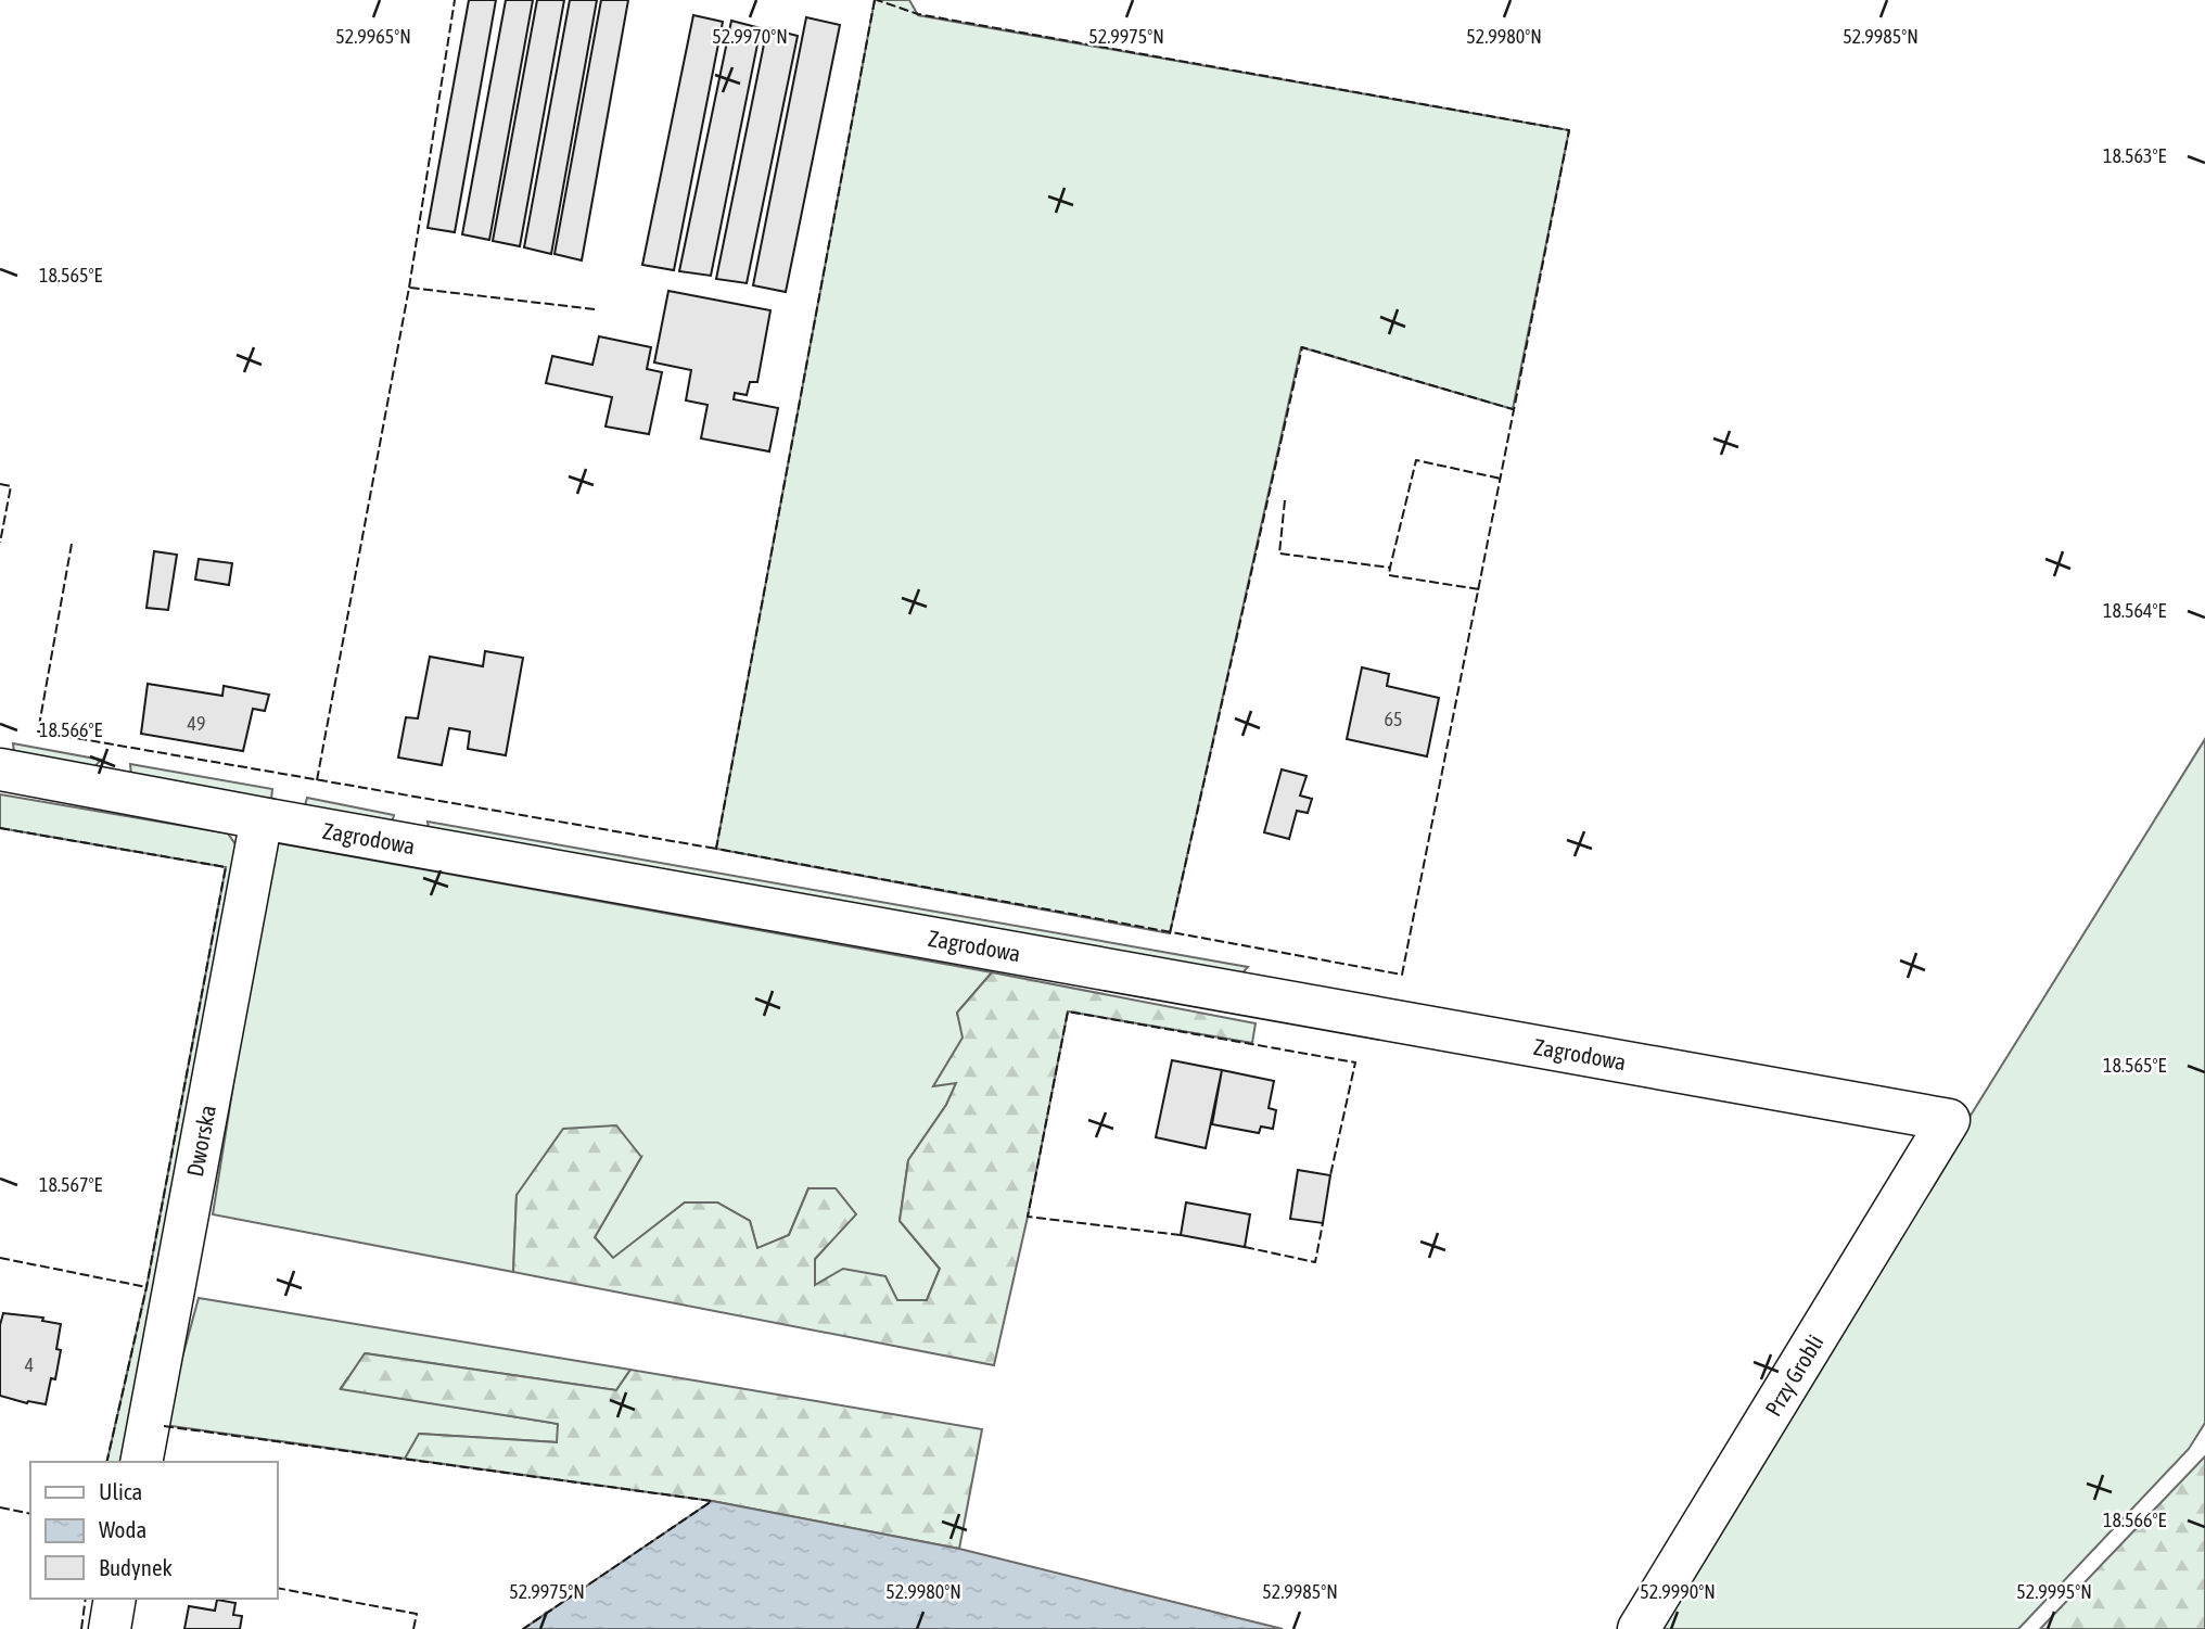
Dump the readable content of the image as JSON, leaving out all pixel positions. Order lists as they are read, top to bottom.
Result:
{
  "streets": {
    "street": ["Zagrodowa", "Dworska", "Przy Grobli"]
  },
  "crossings": [
    ["Zagrodowa", "Dworska"],
    ["Zagrodowa", "Przy Grobli"]
  ],
  "house_numbers": ["65", "49", "4"],
  "legend": ["Ulica", "Woda", "Budynek"],
  "coordinates": [
    "52.9965°N",
    "52.9970°N",
    "52.9975°N",
    "52.9980°N",
    "52.9985°N",
    "18.563°E",
    "18.565°E",
    "18.564°E",
    "18.566°E",
    "18.567°E",
    "52.9990°N",
    "52.9995°N"
  ]
}
